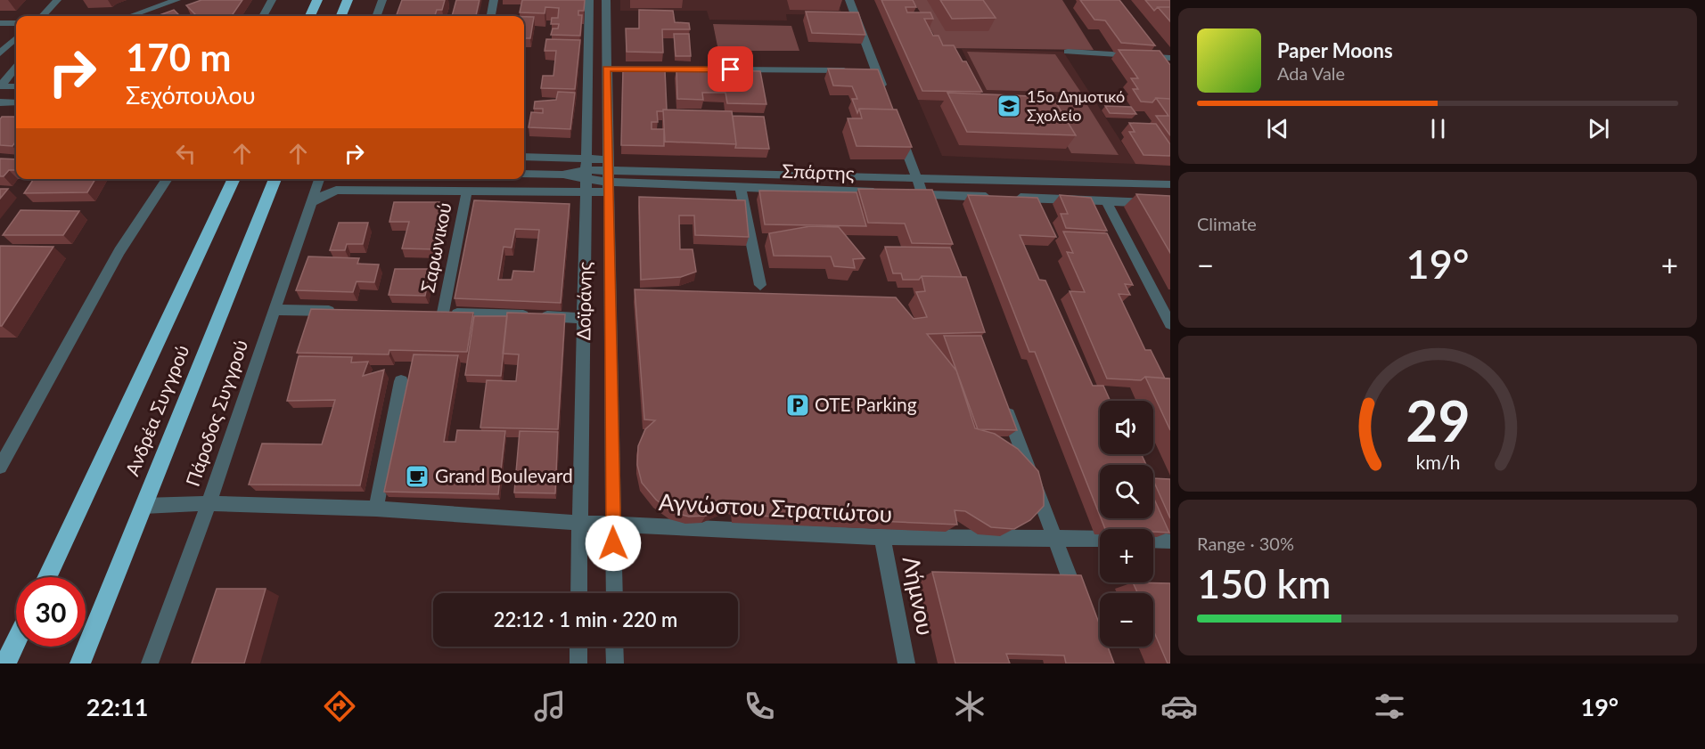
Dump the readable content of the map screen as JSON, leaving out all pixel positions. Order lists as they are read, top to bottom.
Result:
{
  "streets": {
    "highway": ["Ανδρέα Συγγρού"],
    "street": [
      "Σπάρτης",
      "Σαρωνικού",
      "Δοϊράνης",
      "Πάροδος Συγγρού",
      "Αγνώστου Στρατιώτου",
      "Λήμνου"
    ]
  },
  "crossings": [
    ["Σπάρτης", "Σαρωνικού"],
    ["Σπάρτης", "Δοϊράνης"],
    ["Σπάρτης", "Πάροδος Συγγρού"],
    ["Σαρωνικού", "Δοϊράνης"],
    ["Δοϊράνης", "Αγνώστου Στρατιώτου"],
    ["Ανδρέα Συγγρού", "Αγνώστου Στρατιώτου"],
    ["Πάροδος Συγγρού", "Αγνώστου Στρατιώτου"],
    ["Αγνώστου Στρατιώτου", "Λήμνου"]
  ],
  "places": {
    "school or university": ["15ο Δημοτικό Σχολείο"],
    "parking": ["OTE Parking"],
    "cafe": ["Grand Boulevard"]
  },
  "page": {
    "turn": ["170 m", "Σεχόπουλου"],
    "song": ["Paper Moons", "Ada Vale"],
    "tile": [
      "Climate",
      ["Range · 30%", "150 km"]
    ],
    "heat": ["−", "19°", "+"],
    "map_buttons": ["+", "−"],
    "limit": "30",
    "trip": "22:12 · 1 min · 220 m",
    "tabs": ["22:11", "19°"],
    "gauge": ["29", "km/h"]
  }
}
